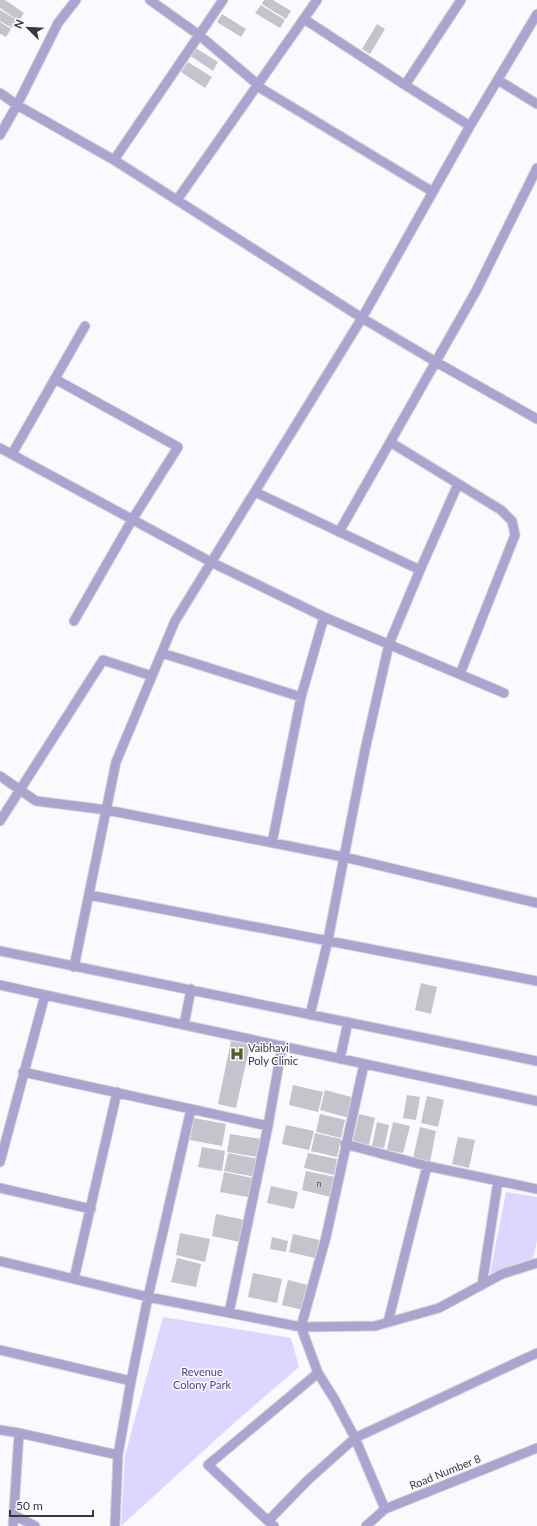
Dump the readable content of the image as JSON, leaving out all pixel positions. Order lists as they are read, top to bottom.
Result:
{
  "streets": {
    "street": ["Road Number 8"]
  },
  "parks": ["Revenue Colony Park"],
  "places": {
    "hospital": ["Vaibhavi Poly Clinic"]
  },
  "house_numbers": ["n"],
  "scale_bar": "50 m",
  "north": "top left"
}
